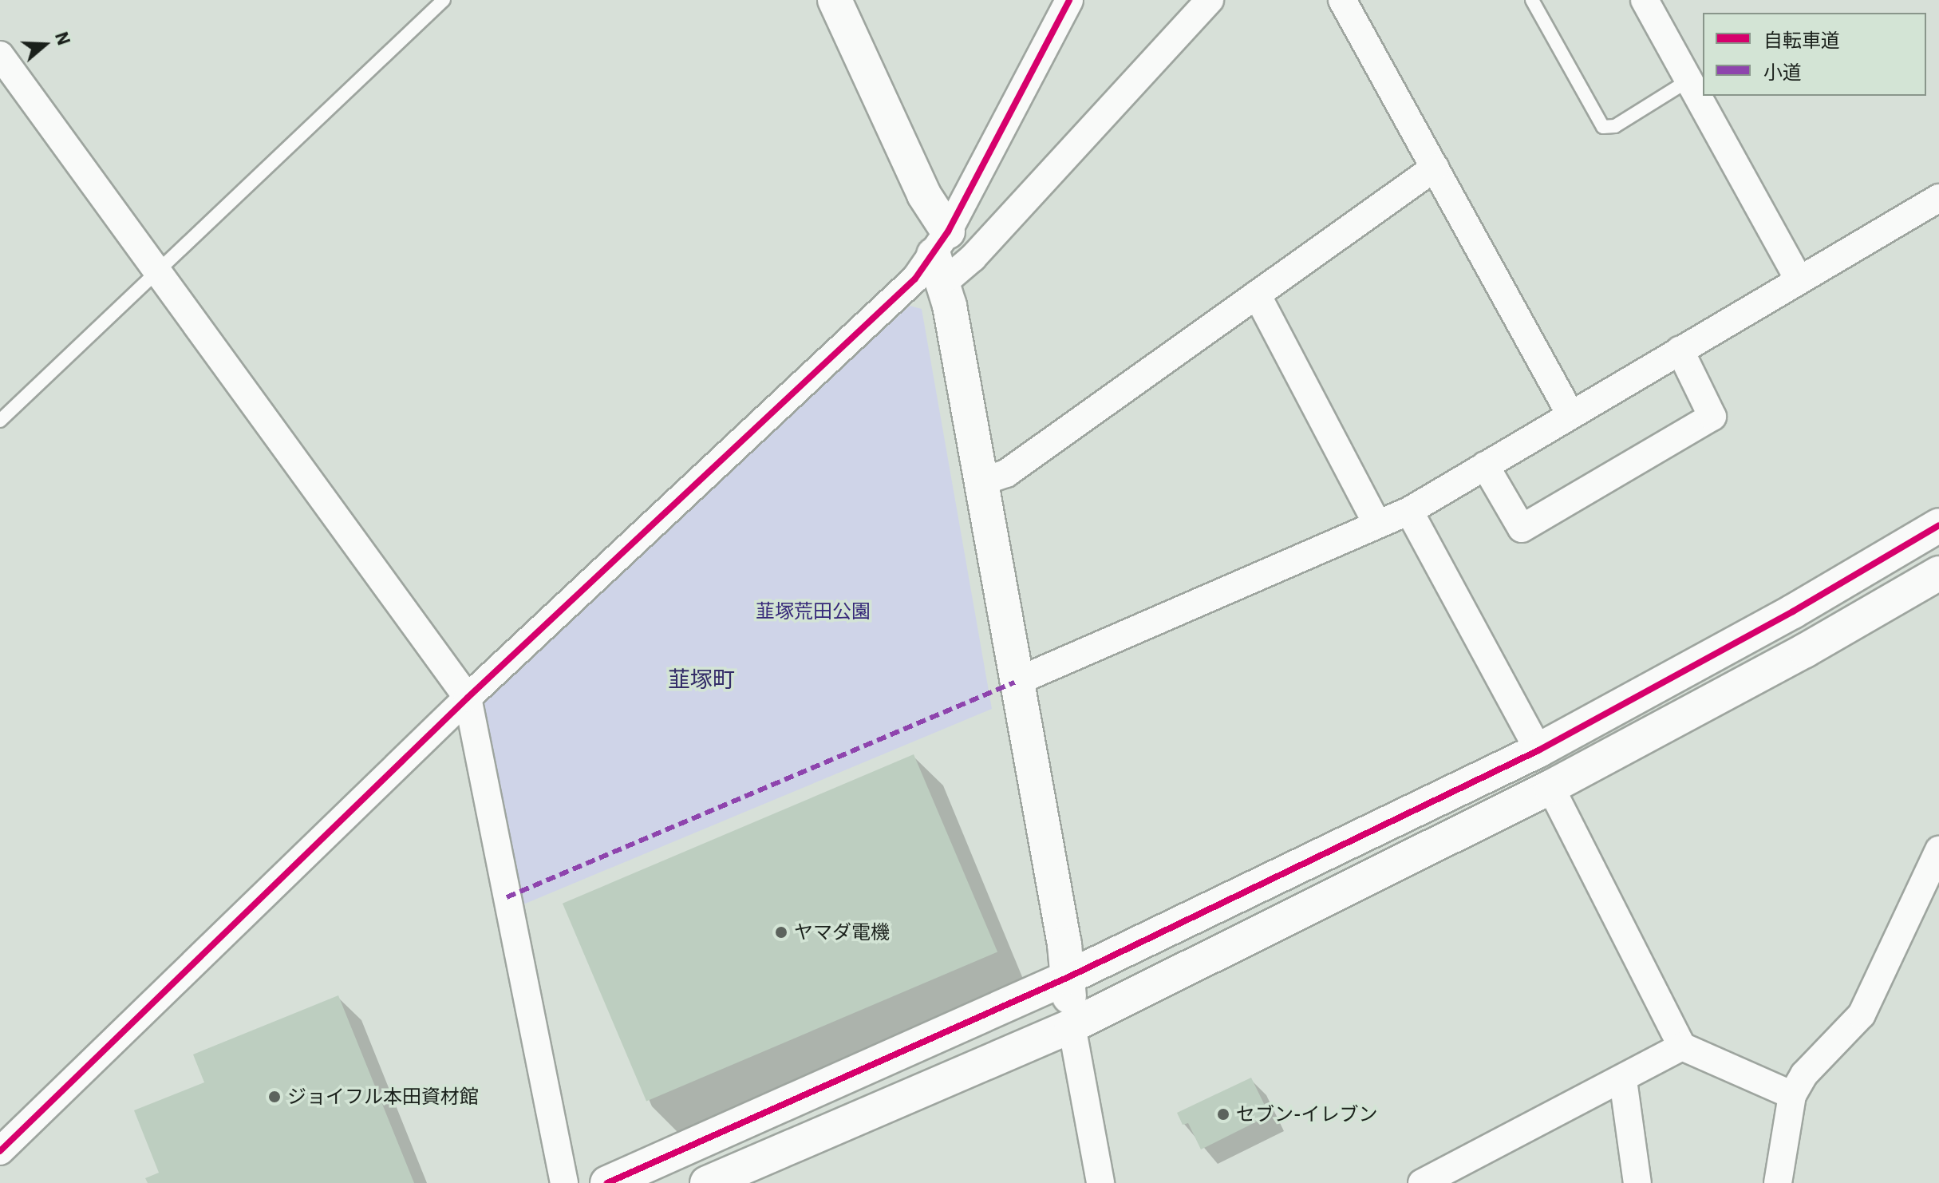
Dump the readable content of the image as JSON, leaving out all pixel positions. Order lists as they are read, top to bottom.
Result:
{
  "districts": ["韮塚町"],
  "parks": ["韮塚荒田公園"],
  "places": ["ヤマダ電機", "ジョイフル本田資材館", "セブン-イレブン"],
  "legend": ["自転車道", "小道"],
  "north": "right"
}
